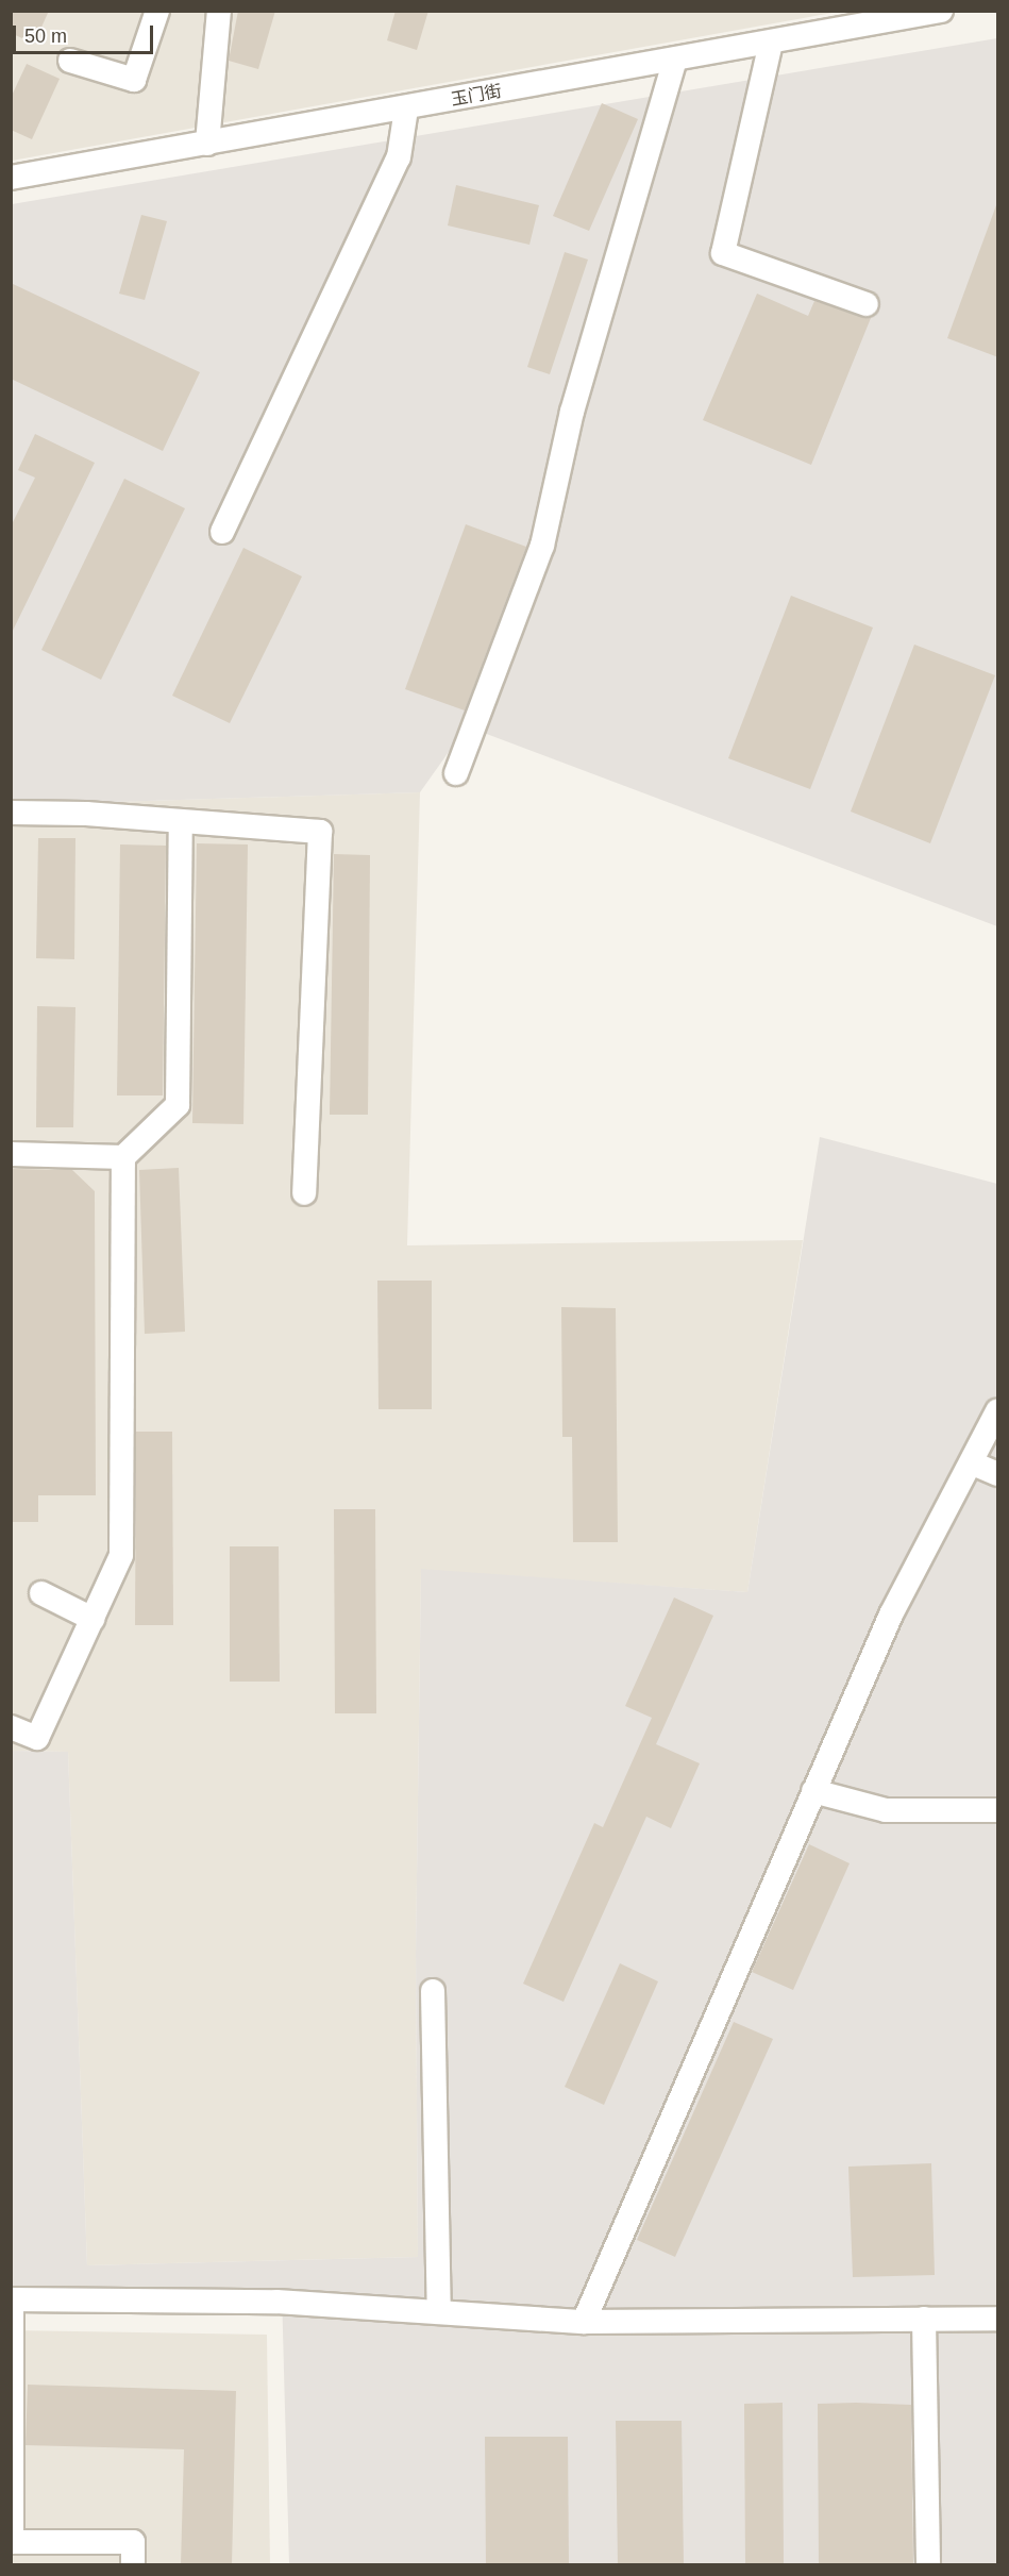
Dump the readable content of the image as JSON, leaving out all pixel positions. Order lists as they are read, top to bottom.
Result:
{
  "streets": {
    "street": ["玉门街"]
  },
  "scale_bar": "50 m"
}
